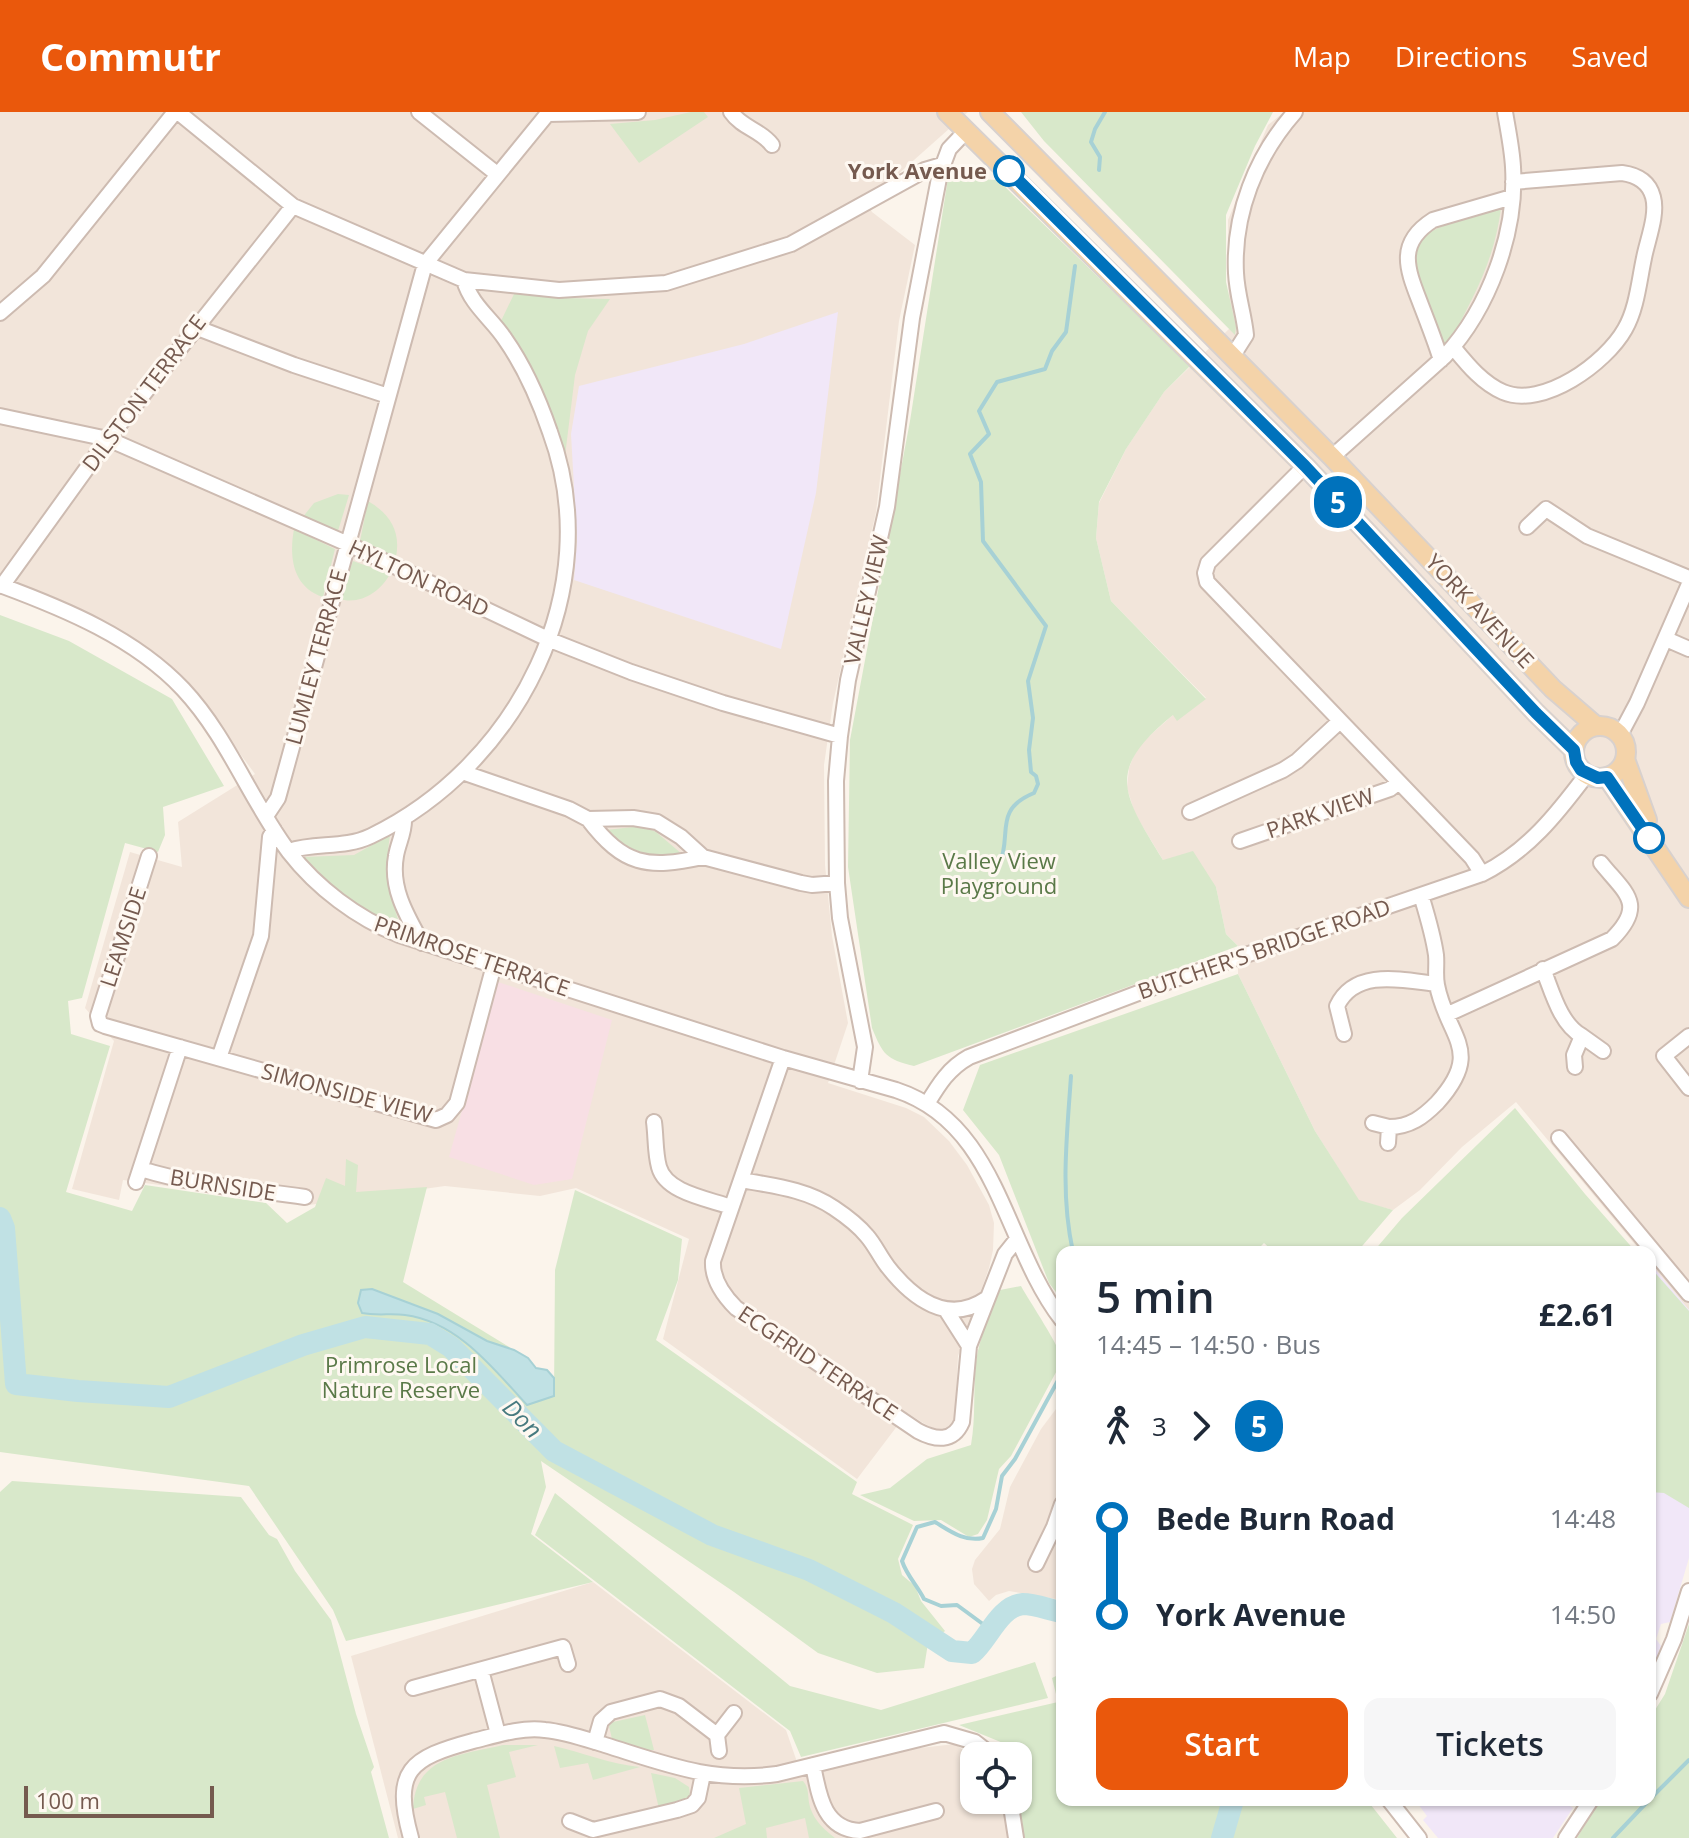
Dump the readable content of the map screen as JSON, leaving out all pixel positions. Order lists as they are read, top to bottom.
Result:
{
  "streets": {
    "main road": ["YORK AVENUE"],
    "street": [
      "DILSTON TERRACE",
      "HYLTON ROAD",
      "VALLEY VIEW",
      "LUMLEY TERRACE",
      "PARK VIEW",
      "LEAMSIDE",
      "BUTCHER'S BRIDGE ROAD",
      "PRIMROSE TERRACE",
      "SIMONSIDE VIEW",
      "BURNSIDE",
      "ECGFRID TERRACE"
    ]
  },
  "crossings": [
    ["DILSTON TERRACE", "HYLTON ROAD"],
    ["DILSTON TERRACE", "PRIMROSE TERRACE"],
    ["HYLTON ROAD", "VALLEY VIEW"],
    ["HYLTON ROAD", "LUMLEY TERRACE"],
    ["VALLEY VIEW", "YORK AVENUE"],
    ["VALLEY VIEW", "PRIMROSE TERRACE"],
    ["YORK AVENUE", "BUTCHER'S BRIDGE ROAD"],
    ["LUMLEY TERRACE", "PRIMROSE TERRACE"],
    ["LEAMSIDE", "SIMONSIDE VIEW"],
    ["BUTCHER'S BRIDGE ROAD", "PRIMROSE TERRACE"],
    ["PRIMROSE TERRACE", "SIMONSIDE VIEW"],
    ["PRIMROSE TERRACE", "ECGFRID TERRACE"],
    ["SIMONSIDE VIEW", "BURNSIDE"]
  ],
  "water": ["Don"],
  "parks": ["Valley View Playground", "Primrose Local Nature Reserve"],
  "places": ["York Avenue"],
  "lines": ["bus line 5"],
  "scale_bar": "100 m",
  "page": {
    "header": "Commutr",
    "nav": ["Map", "Directions", "Saved"],
    "on_map": "5",
    "heading": ["5 min", "14:45 – 14:50 · Bus", "£2.61"],
    "legs": ["3", "5"],
    "list": [
      {
        "name": "Bede Burn Road",
        "value": "14:48"
      },
      {
        "name": "York Avenue",
        "value": "14:50"
      }
    ],
    "buttons": ["Start", "Tickets"],
    "scale": "100 m"
  }
}
